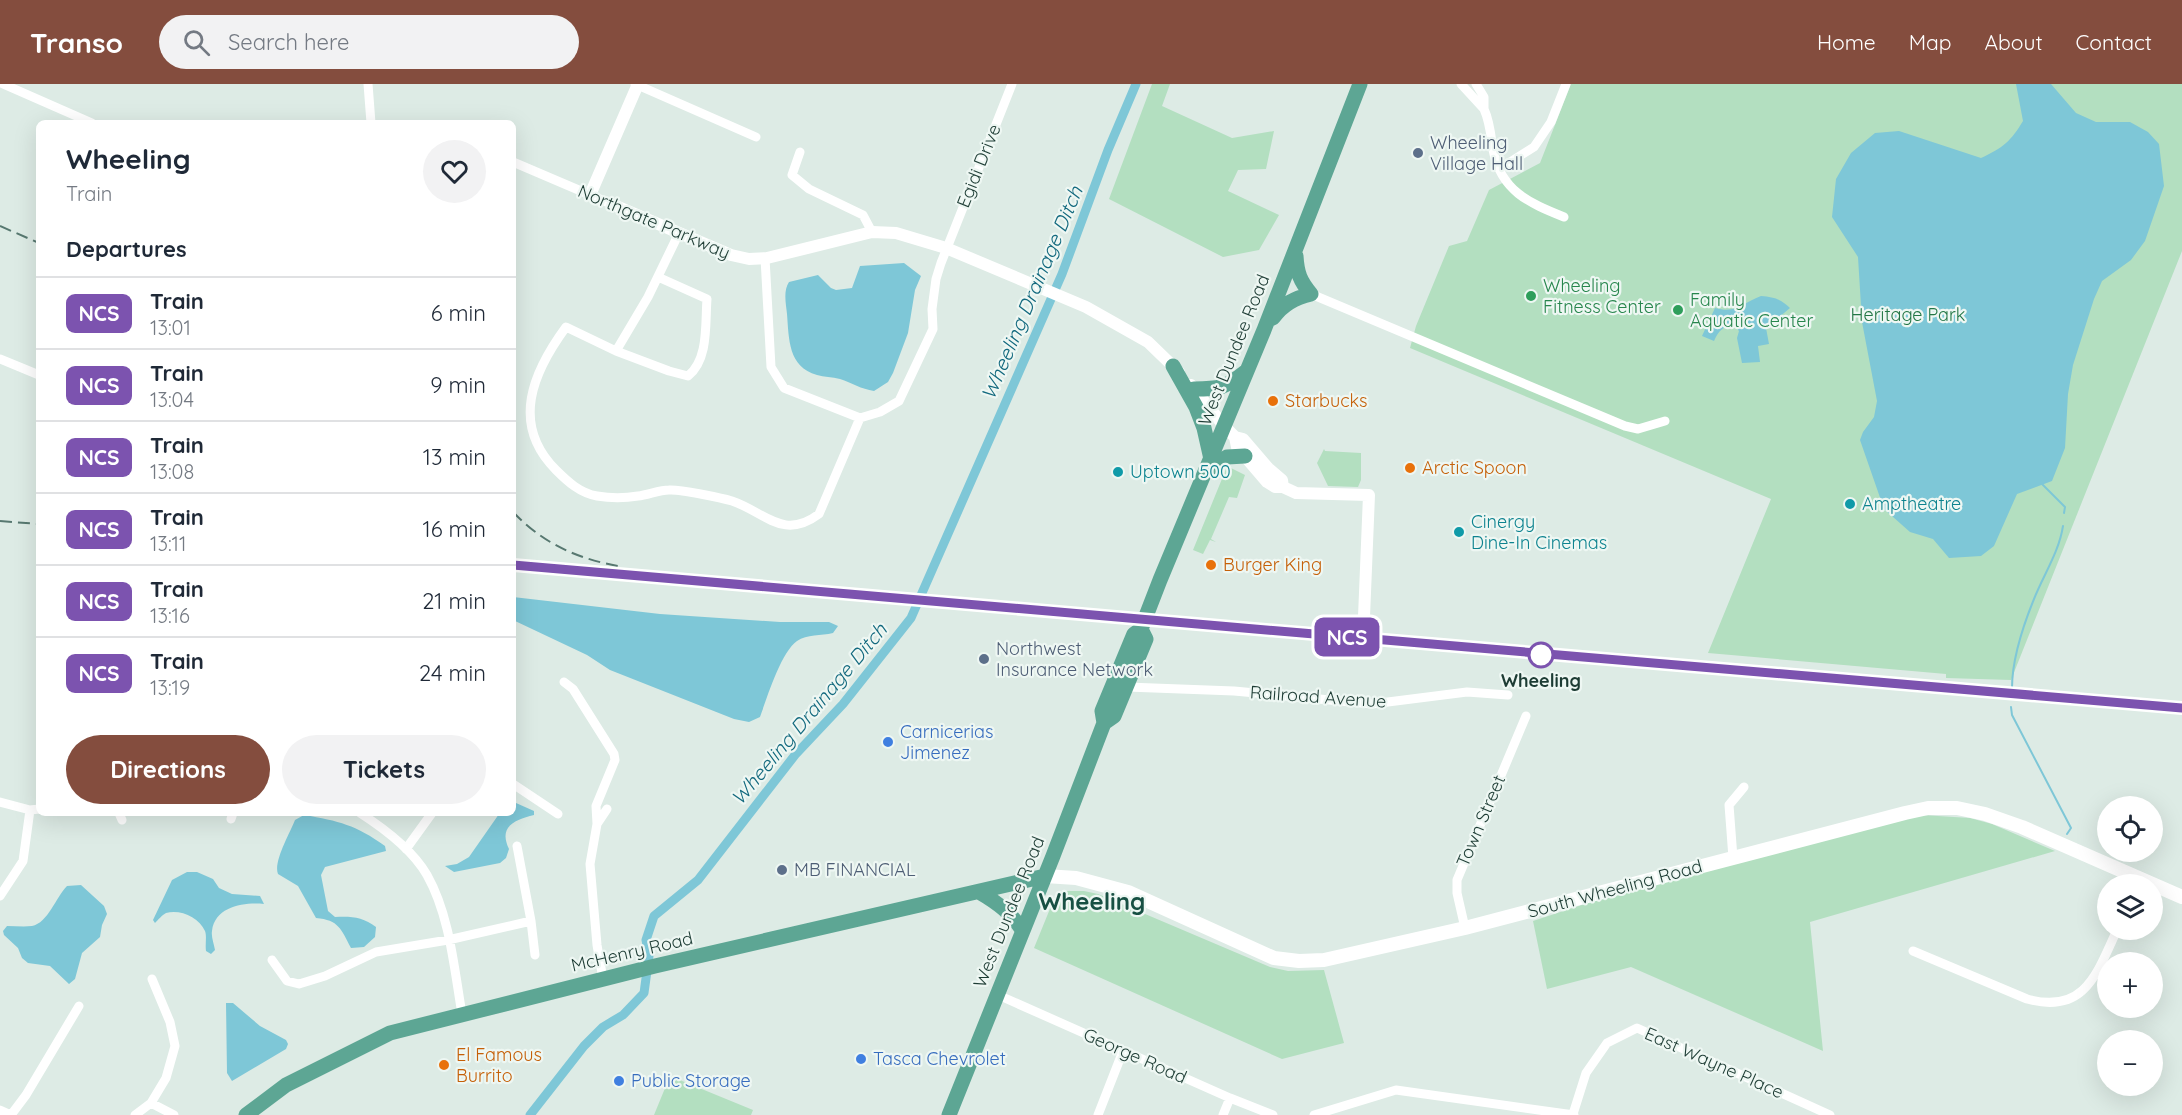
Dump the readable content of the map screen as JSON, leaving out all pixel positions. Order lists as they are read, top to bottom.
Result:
{
  "streets": {
    "main road": ["West Dundee Road", "South Wheeling Road", "McHenry Road"],
    "street": [
      "Egidi Drive",
      "Northgate Parkway",
      "Railroad Avenue",
      "Town Street",
      "George Road",
      "East Wayne Place"
    ]
  },
  "crossings": [
    ["Egidi Drive", "Northgate Parkway"],
    ["Northgate Parkway", "West Dundee Road"],
    ["West Dundee Road", "Railroad Avenue"],
    ["West Dundee Road", "South Wheeling Road"],
    ["West Dundee Road", "McHenry Road"],
    ["West Dundee Road", "George Road"],
    ["Town Street", "South Wheeling Road"],
    ["South Wheeling Road", "McHenry Road"]
  ],
  "districts": ["Wheeling"],
  "water": ["Wheeling Drainage Ditch"],
  "parks": ["Heritage Park"],
  "places": [
    "Wheeling Village Hall",
    "Wheeling Fitness Center",
    "Family Aquatic Center",
    "Starbucks",
    "Arctic Spoon",
    "Uptown 500",
    "Amptheatre",
    "Cinergy Dine-In Cinemas",
    "Burger King",
    "Wheeling",
    "Northwest Insurance Network",
    "Carnicerias Jimenez",
    "MB FINANCIAL",
    "Tasca Chevrolet",
    "El Famous Burrito",
    "Public Storage"
  ],
  "page": {
    "header": "Transo",
    "search": "Search here",
    "nav": [
      "Home",
      "Map",
      "About",
      "Contact"
    ],
    "on_map": "NCS",
    "heading": [
      ["Wheeling", "Train"],
      "Departures"
    ],
    "list": [
      {
        "mark": "NCS",
        "name": "Train",
        "note": "13:01",
        "value": "6 min"
      },
      {
        "mark": "NCS",
        "name": "Train",
        "note": "13:04",
        "value": "9 min"
      },
      {
        "mark": "NCS",
        "name": "Train",
        "note": "13:08",
        "value": "13 min"
      },
      {
        "mark": "NCS",
        "name": "Train",
        "note": "13:11",
        "value": "16 min"
      },
      {
        "mark": "NCS",
        "name": "Train",
        "note": "13:16",
        "value": "21 min"
      },
      {
        "mark": "NCS",
        "name": "Train",
        "note": "13:19",
        "value": "24 min"
      }
    ],
    "buttons": ["Directions", "Tickets"],
    "map_buttons": ["+", "−"]
  }
}
